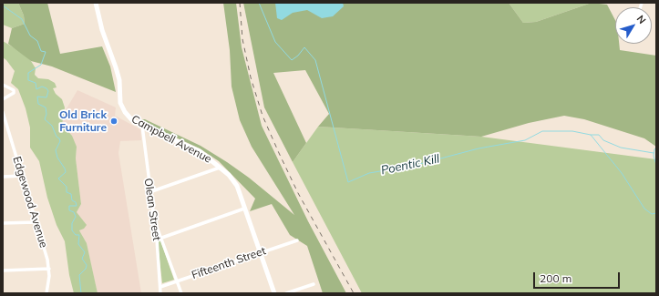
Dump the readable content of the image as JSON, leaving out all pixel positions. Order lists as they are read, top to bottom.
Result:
{
  "streets": {
    "street": [
      "Campbell Avenue",
      "Edgewood Avenue",
      "Olean Street",
      "Fifteenth Street"
    ]
  },
  "crossings": [
    ["Campbell Avenue", "Olean Street"],
    ["Campbell Avenue", "Fifteenth Street"],
    ["Olean Street", "Fifteenth Street"]
  ],
  "water": ["Poentic Kill"],
  "places": ["Old Brick Furniture"],
  "scale_bar": "200 m",
  "north": "top right"
}
